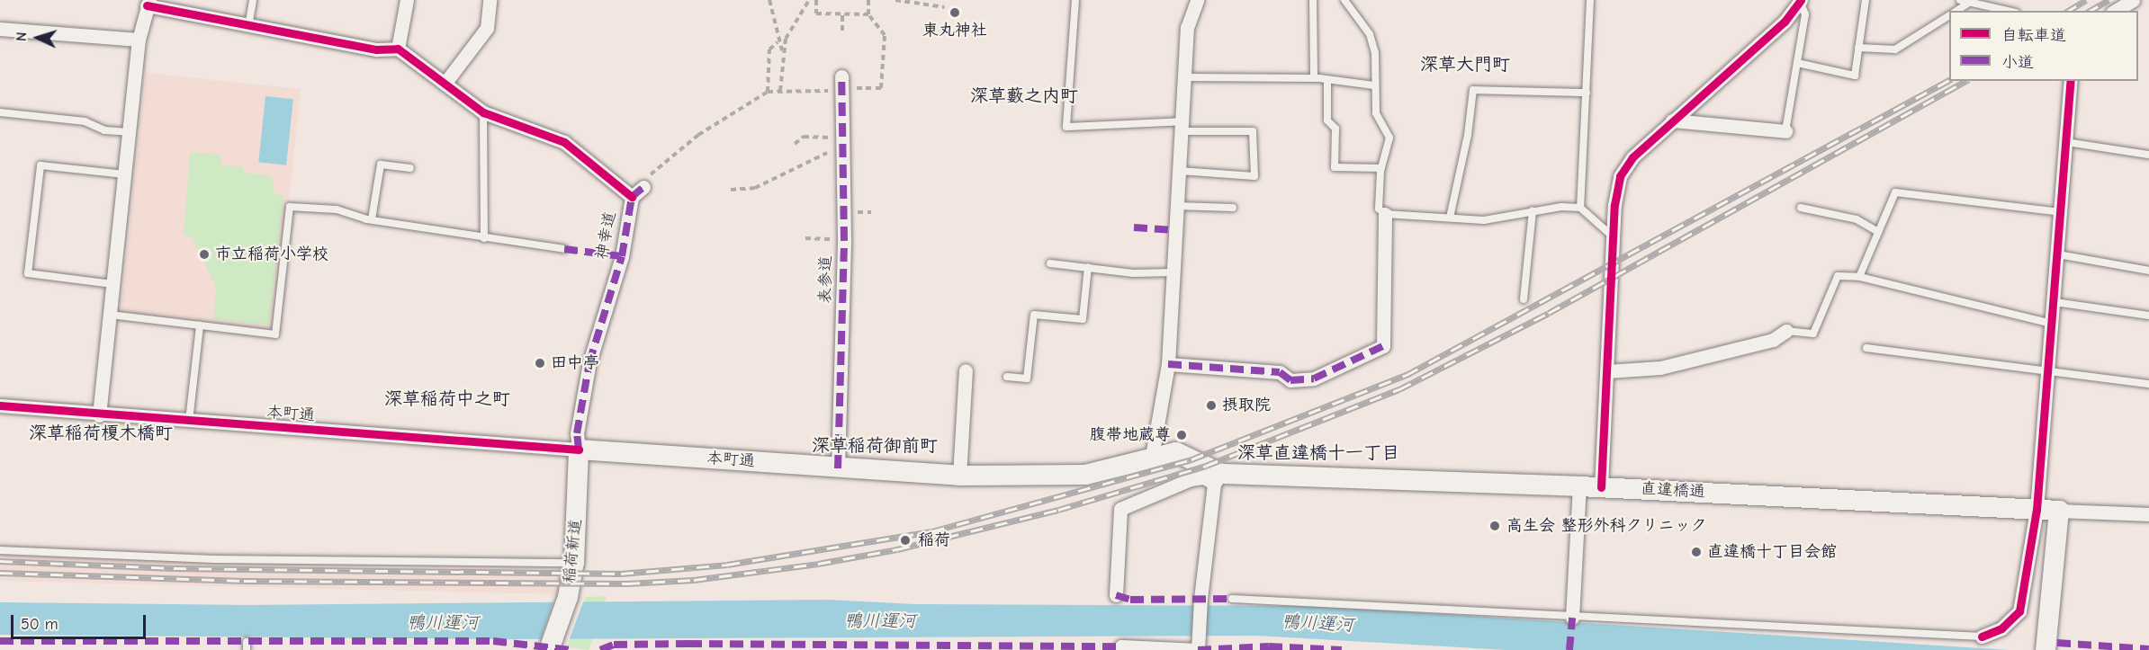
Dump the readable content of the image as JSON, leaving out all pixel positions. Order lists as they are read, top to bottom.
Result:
{
  "streets": {
    "main road": ["本町通", "直違橋通", "稲荷新道"],
    "street": ["神幸道", "表参道"]
  },
  "crossings": [
    ["神幸道", "本町通"],
    ["神幸道", "稲荷新道"],
    ["表参道", "本町通"],
    ["本町通", "直違橋通"],
    ["本町通", "稲荷新道"]
  ],
  "districts": [
    "深草大門町",
    "深草藪之内町",
    "深草稲荷中之町",
    "深草稲荷榎木橋町",
    "深草稲荷御前町",
    "深草直違橋十一丁目"
  ],
  "water": ["鴨川運河"],
  "places": [
    "東丸神社",
    "市立稲荷小学校",
    "田中亭",
    "摂取院",
    "腹帯地蔵尊",
    "高生会 整形外科クリニック",
    "稲荷",
    "直違橋十丁目会館"
  ],
  "legend": ["自転車道", "小道"],
  "scale_bar": "50 m",
  "north": "left"
}
